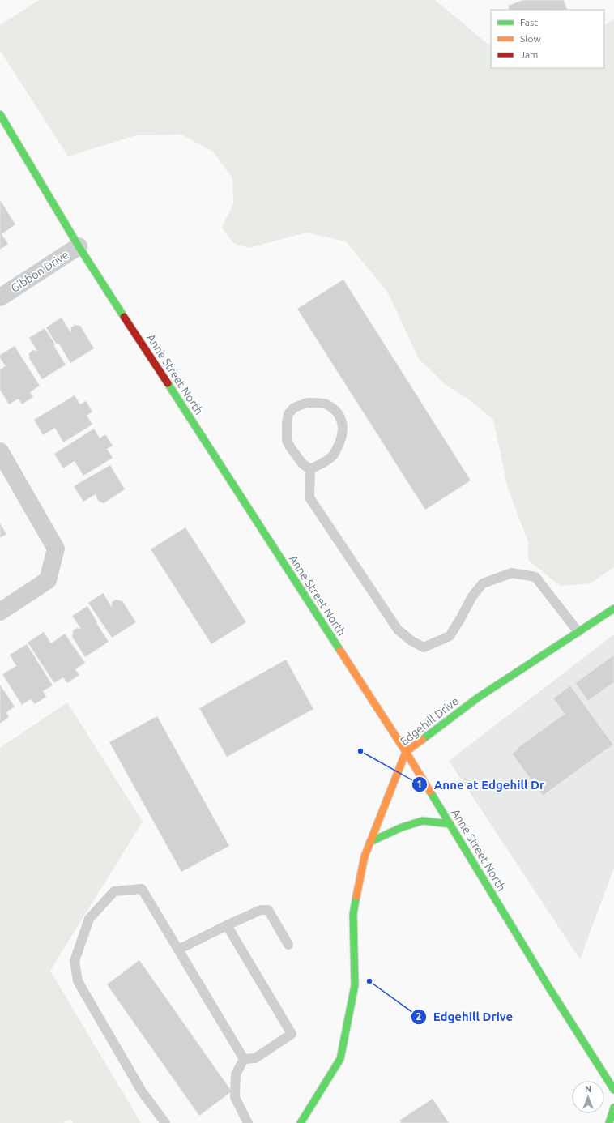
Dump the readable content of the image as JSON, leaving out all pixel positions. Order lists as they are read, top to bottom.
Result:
{
  "streets": {
    "main road": ["Anne Street North", "Edgehill Drive"],
    "street": ["Gibbon Drive"]
  },
  "crossings": [
    ["Gibbon Drive", "Anne Street North"],
    ["Anne Street North", "Edgehill Drive"]
  ],
  "places": ["Anne at Edgehill Dr", "Edgehill Drive"],
  "legend": ["Fast", "Slow", "Jam"],
  "north": "top"
}
